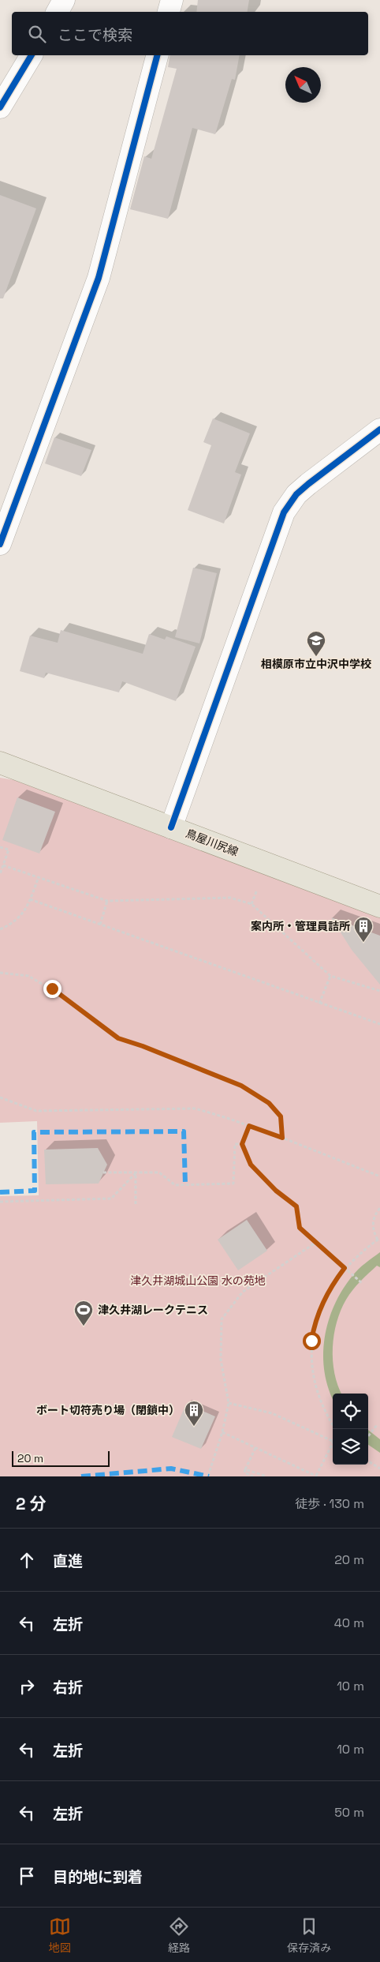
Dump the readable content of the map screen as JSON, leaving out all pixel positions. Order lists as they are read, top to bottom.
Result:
{
  "streets": {
    "main road": ["鳥屋川尻線"]
  },
  "parks": ["津久井湖城山公園 水の苑地"],
  "places": {
    "school or university": ["相模原市立中沢中学校"],
    "building": ["案内所・管理員詰所", "ボート切符売り場（閉鎖中）"],
    "sports": ["津久井湖レークテニス"]
  },
  "scale_bar": "20 m",
  "north": "top left",
  "page": {
    "search": "ここで検索",
    "scale": "20 m",
    "heading": ["2 分", "徒歩 · 130 m"],
    "list": [
      ["直進", "20 m"],
      ["左折", "40 m"],
      ["右折", "10 m"],
      ["左折", "10 m"],
      ["左折", "50 m"],
      "目的地に到着"
    ],
    "nav": ["地図", "経路", "保存済み"]
  }
}
